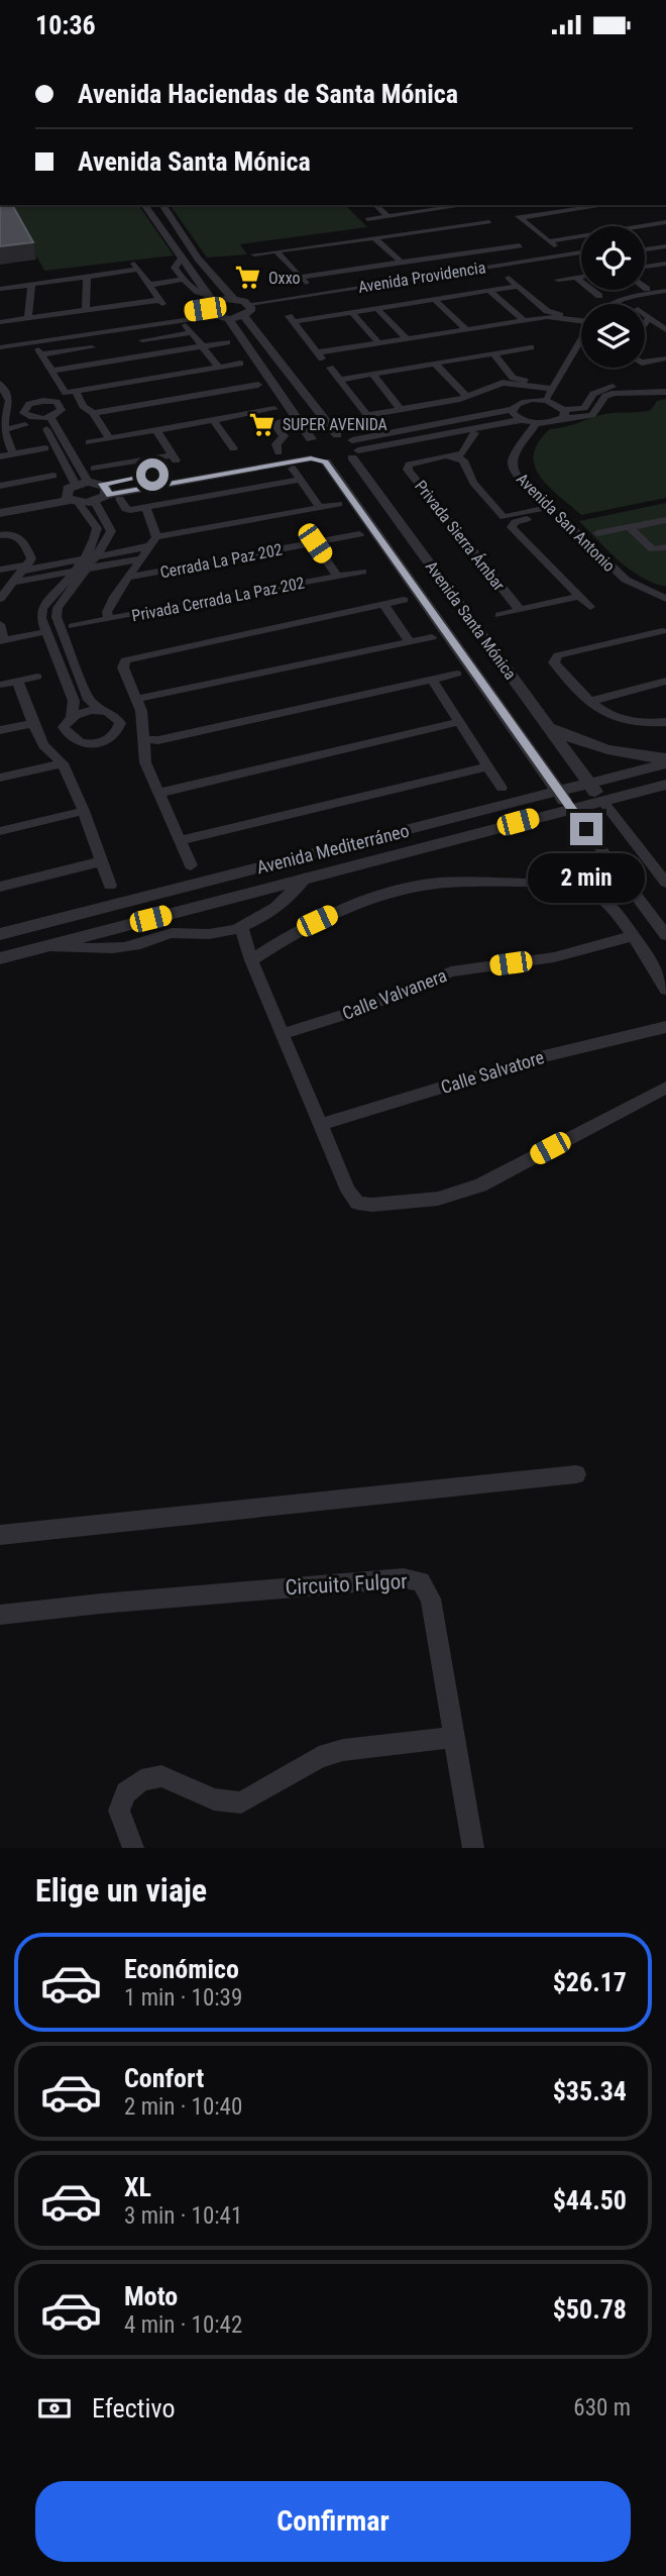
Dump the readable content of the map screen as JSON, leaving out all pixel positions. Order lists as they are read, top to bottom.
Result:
{
  "streets": {
    "street": [
      "Avenida Providencia",
      "Avenida San Antonio",
      "Privada Sierra Ámbar",
      "Cerrada La Paz 202",
      "Privada Cerrada La Paz 202",
      "Avenida Santa Mónica",
      "Avenida Mediterráneo",
      "Calle Valvanera",
      "Calle Salvatore",
      "Circuito Fulgor"
    ]
  },
  "crossings": [
    ["Cerrada La Paz 202", "Privada Cerrada La Paz 202"],
    ["Avenida Santa Mónica", "Avenida Mediterráneo"]
  ],
  "places": {
    "supermarket": ["Oxxo", "SUPER AVENIDA"]
  },
  "page": {
    "status": "10:36",
    "banner": ["Avenida Haciendas de Santa Mónica", "Avenida Santa Mónica"],
    "bubble": "2 min",
    "heading": "Elige un viaje",
    "list": [
      {
        "name": "Económico",
        "note": "1 min · 10:39",
        "value": "$26.17"
      },
      {
        "name": "Confort",
        "note": "2 min · 10:40",
        "value": "$35.34"
      },
      {
        "name": "XL",
        "note": "3 min · 10:41",
        "value": "$44.50"
      },
      {
        "name": "Moto",
        "note": "4 min · 10:42",
        "value": "$50.78"
      }
    ],
    "pay": ["Efectivo", "630 m"],
    "buttons": "Confirmar"
  }
}
